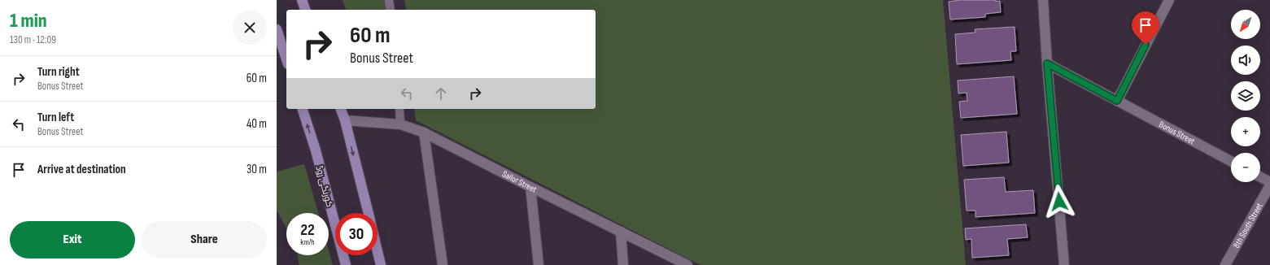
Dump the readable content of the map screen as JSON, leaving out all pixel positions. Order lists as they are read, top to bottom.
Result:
{
  "streets": {
    "main road": ["کورنگی روڈ"],
    "street": ["Bonus Street", "Sailor Street", "8th South Street"]
  },
  "north": "bottom left",
  "page": {
    "heading": ["1 min", "130 m · 12:09"],
    "map_buttons": ["+", "−"],
    "turn": ["60 m", "Bonus Street"],
    "list": [
      {
        "name": "Turn right",
        "note": "Bonus Street",
        "value": "60 m"
      },
      {
        "name": "Turn left",
        "note": "Bonus Street",
        "value": "40 m"
      },
      {
        "name": "Arrive at destination",
        "value": "30 m"
      }
    ],
    "speed": "22 km/h",
    "limit": "30",
    "buttons": ["Exit", "Share"]
  }
}
